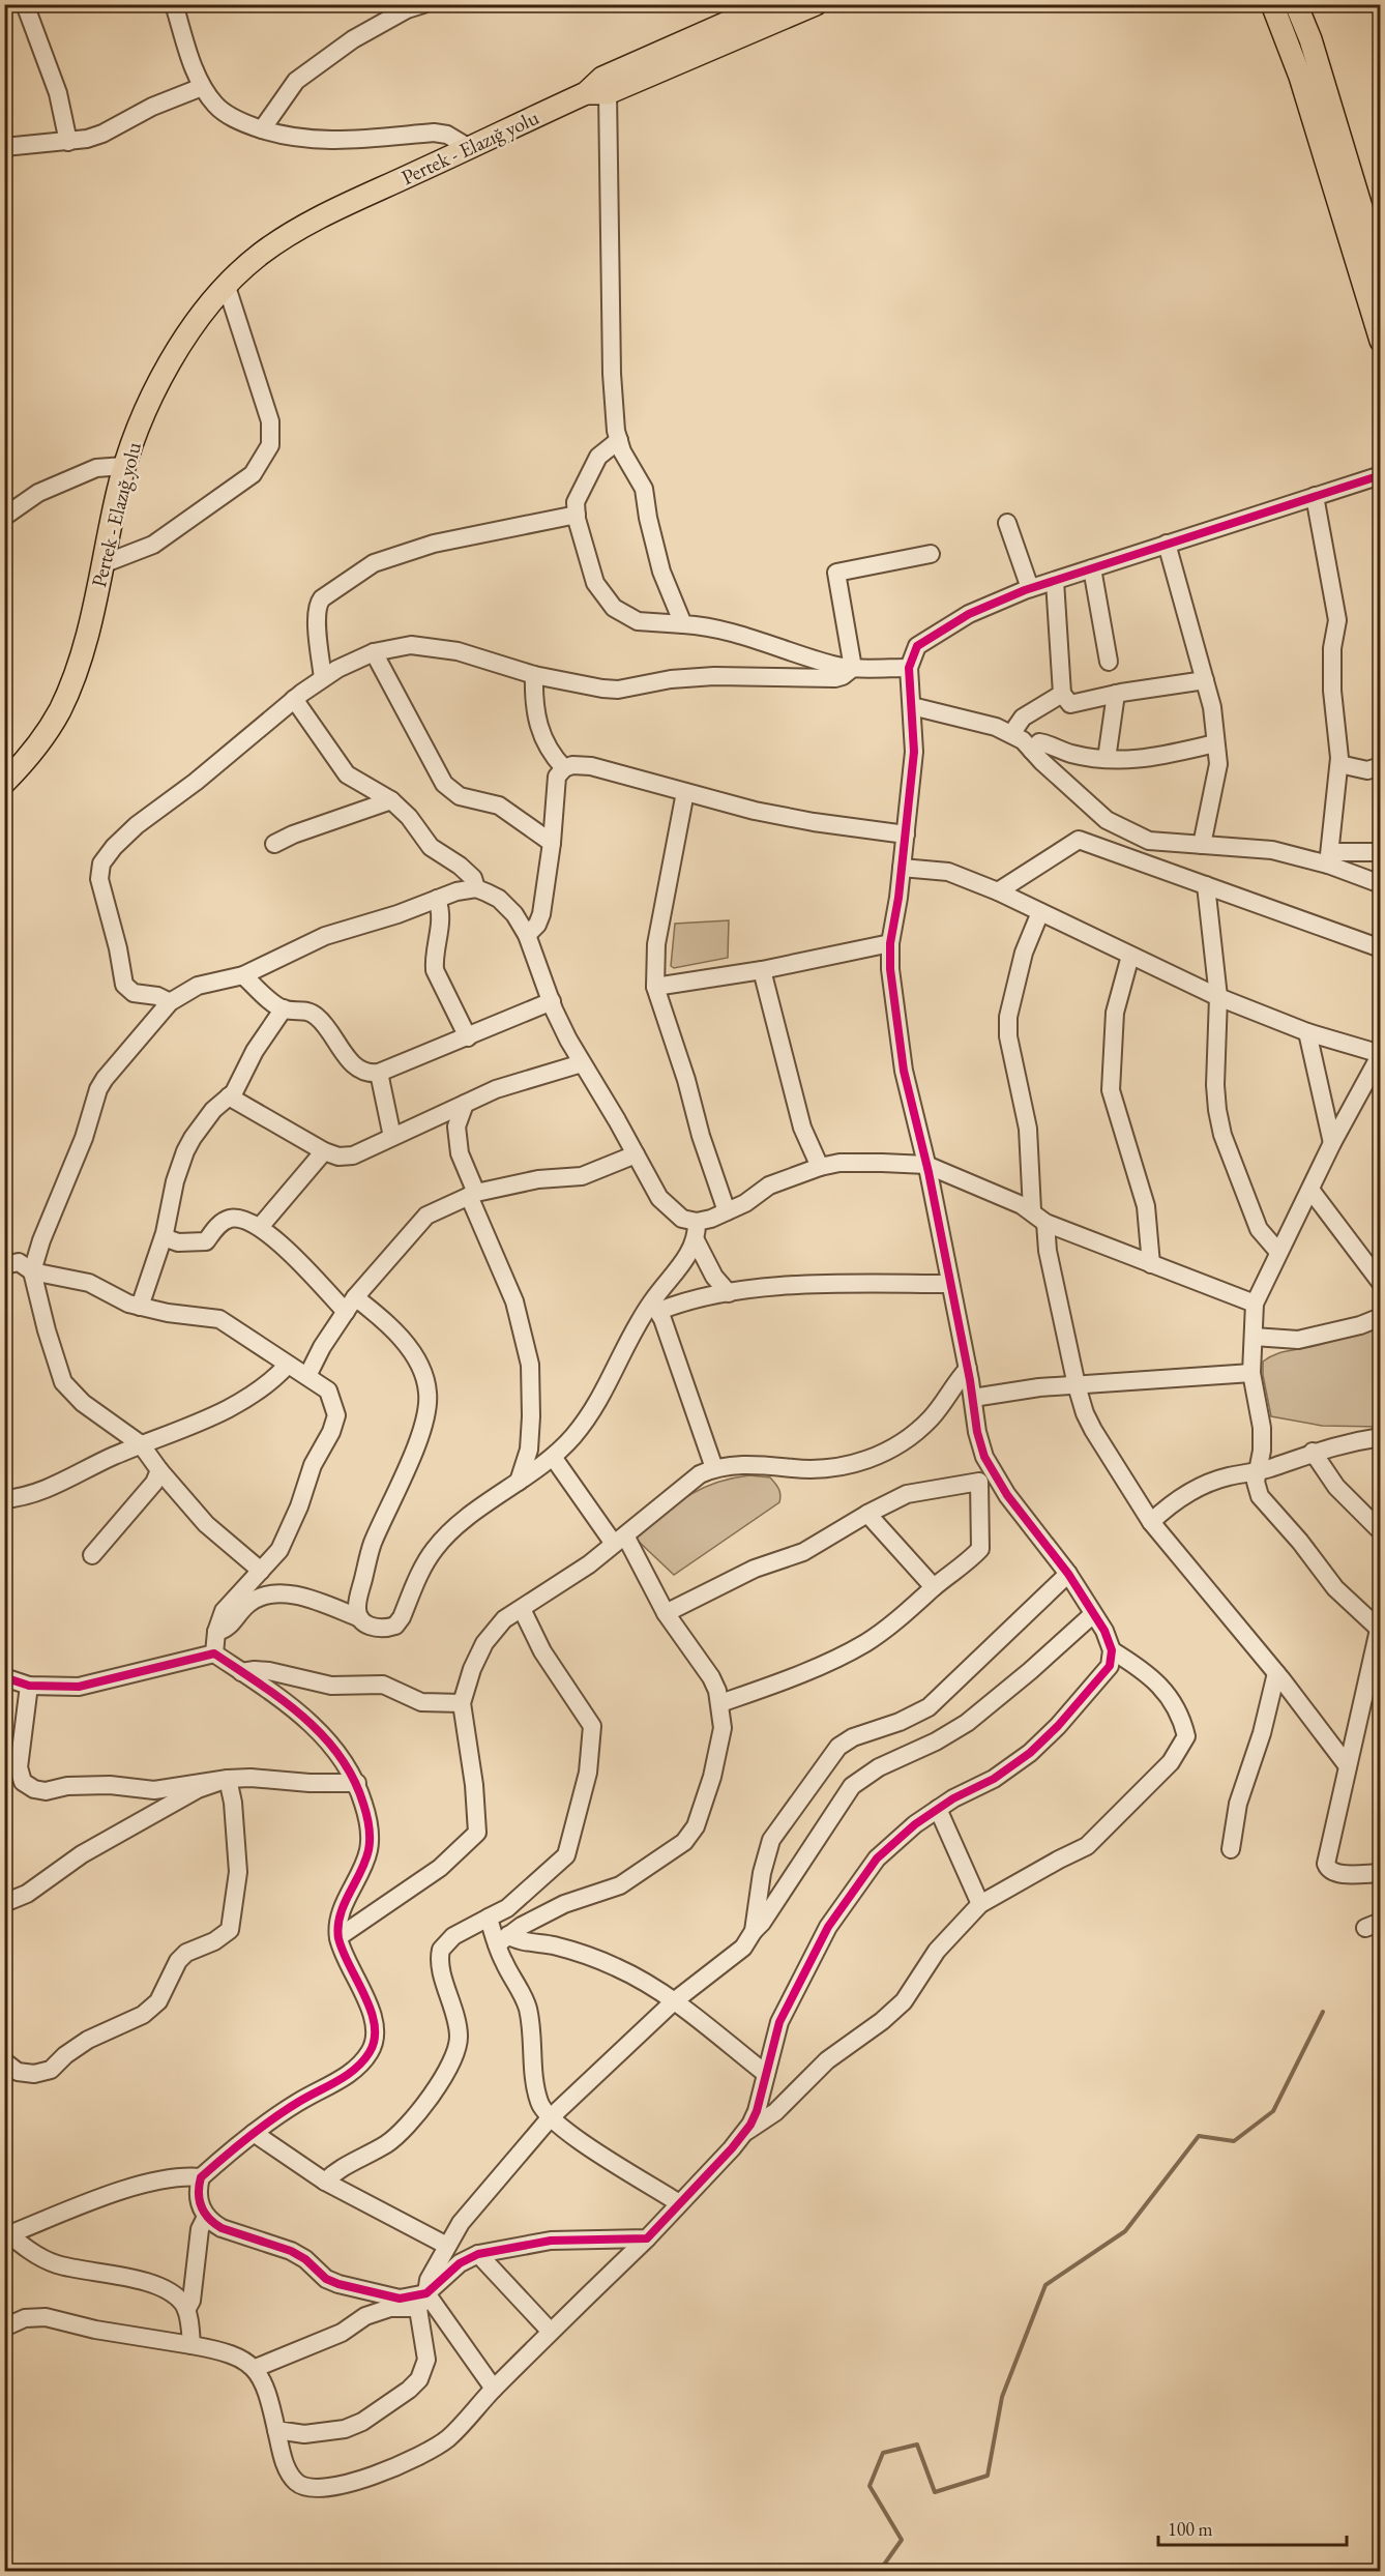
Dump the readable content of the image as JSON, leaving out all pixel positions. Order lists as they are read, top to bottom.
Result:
{
  "streets": {
    "main road": ["Pertek - Elazığ yolu"]
  },
  "scale_bar": "100 m"
}
